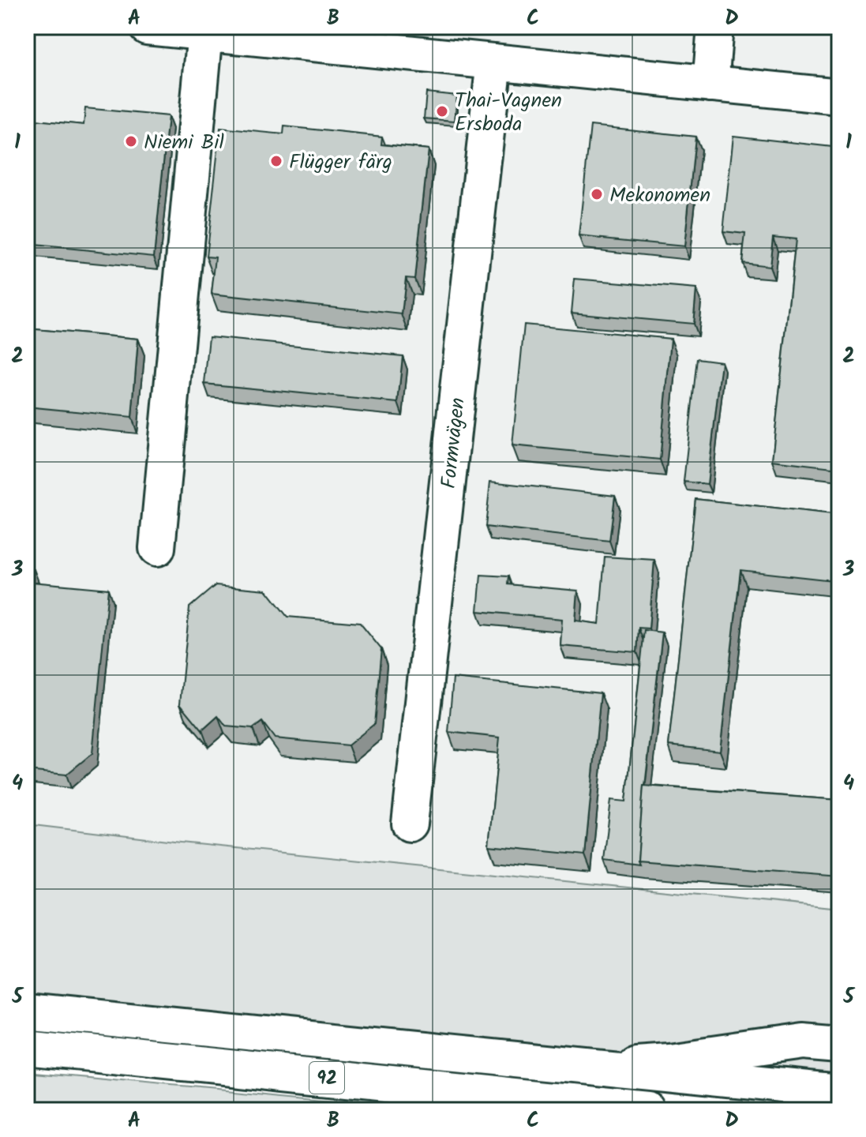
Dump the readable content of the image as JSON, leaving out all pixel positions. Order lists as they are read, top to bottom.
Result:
{
  "streets": {
    "main road": ["Formvägen", "92"]
  },
  "places": [
    "Thai-Vagnen Ersboda",
    "Niemi Bil",
    "Flügger färg",
    "Mekonomen"
  ],
  "grid": {
    "columns": [
      "A",
      "B",
      "C",
      "D"
    ],
    "rows": [
      "1",
      "2",
      "3",
      "4",
      "5"
    ]
  }
}
